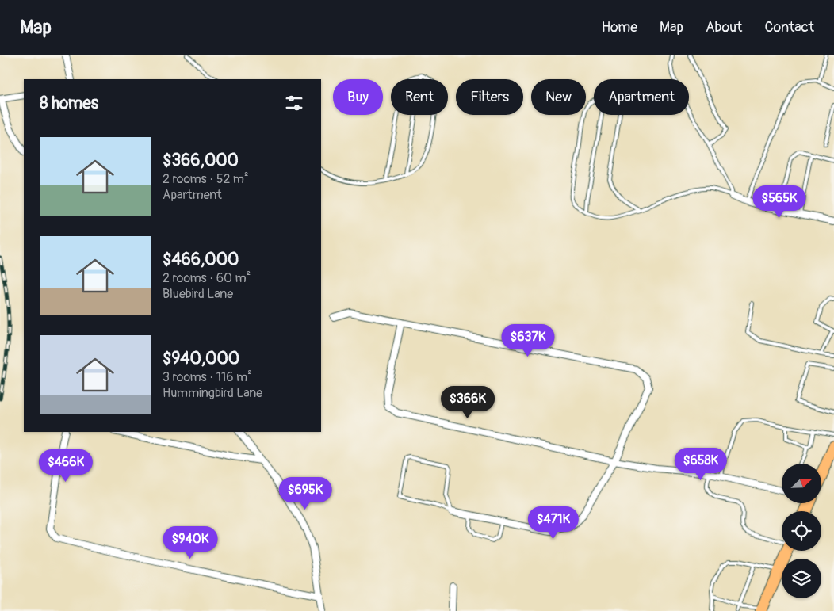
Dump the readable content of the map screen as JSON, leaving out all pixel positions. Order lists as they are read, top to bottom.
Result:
{
  "north": "top right",
  "page": {
    "header": "Map",
    "nav": [
      "Home",
      "Map",
      "About",
      "Contact"
    ],
    "chip": [
      "Buy",
      "Rent",
      "Filters",
      "New",
      "Apartment"
    ],
    "heading": "8 homes",
    "list": [
      {
        "name": "$366,000",
        "note": "2 rooms · 52 m² · Apartment"
      },
      {
        "name": "$466,000",
        "note": "2 rooms · 60 m² · Bluebird Lane"
      },
      {
        "name": "$940,000",
        "note": "3 rooms · 116 m² · Hummingbird Lane"
      }
    ],
    "price": [
      "$565K",
      "$637K",
      "$366K",
      "$658K",
      "$466K",
      "$695K",
      "$471K",
      "$940K"
    ]
  }
}
